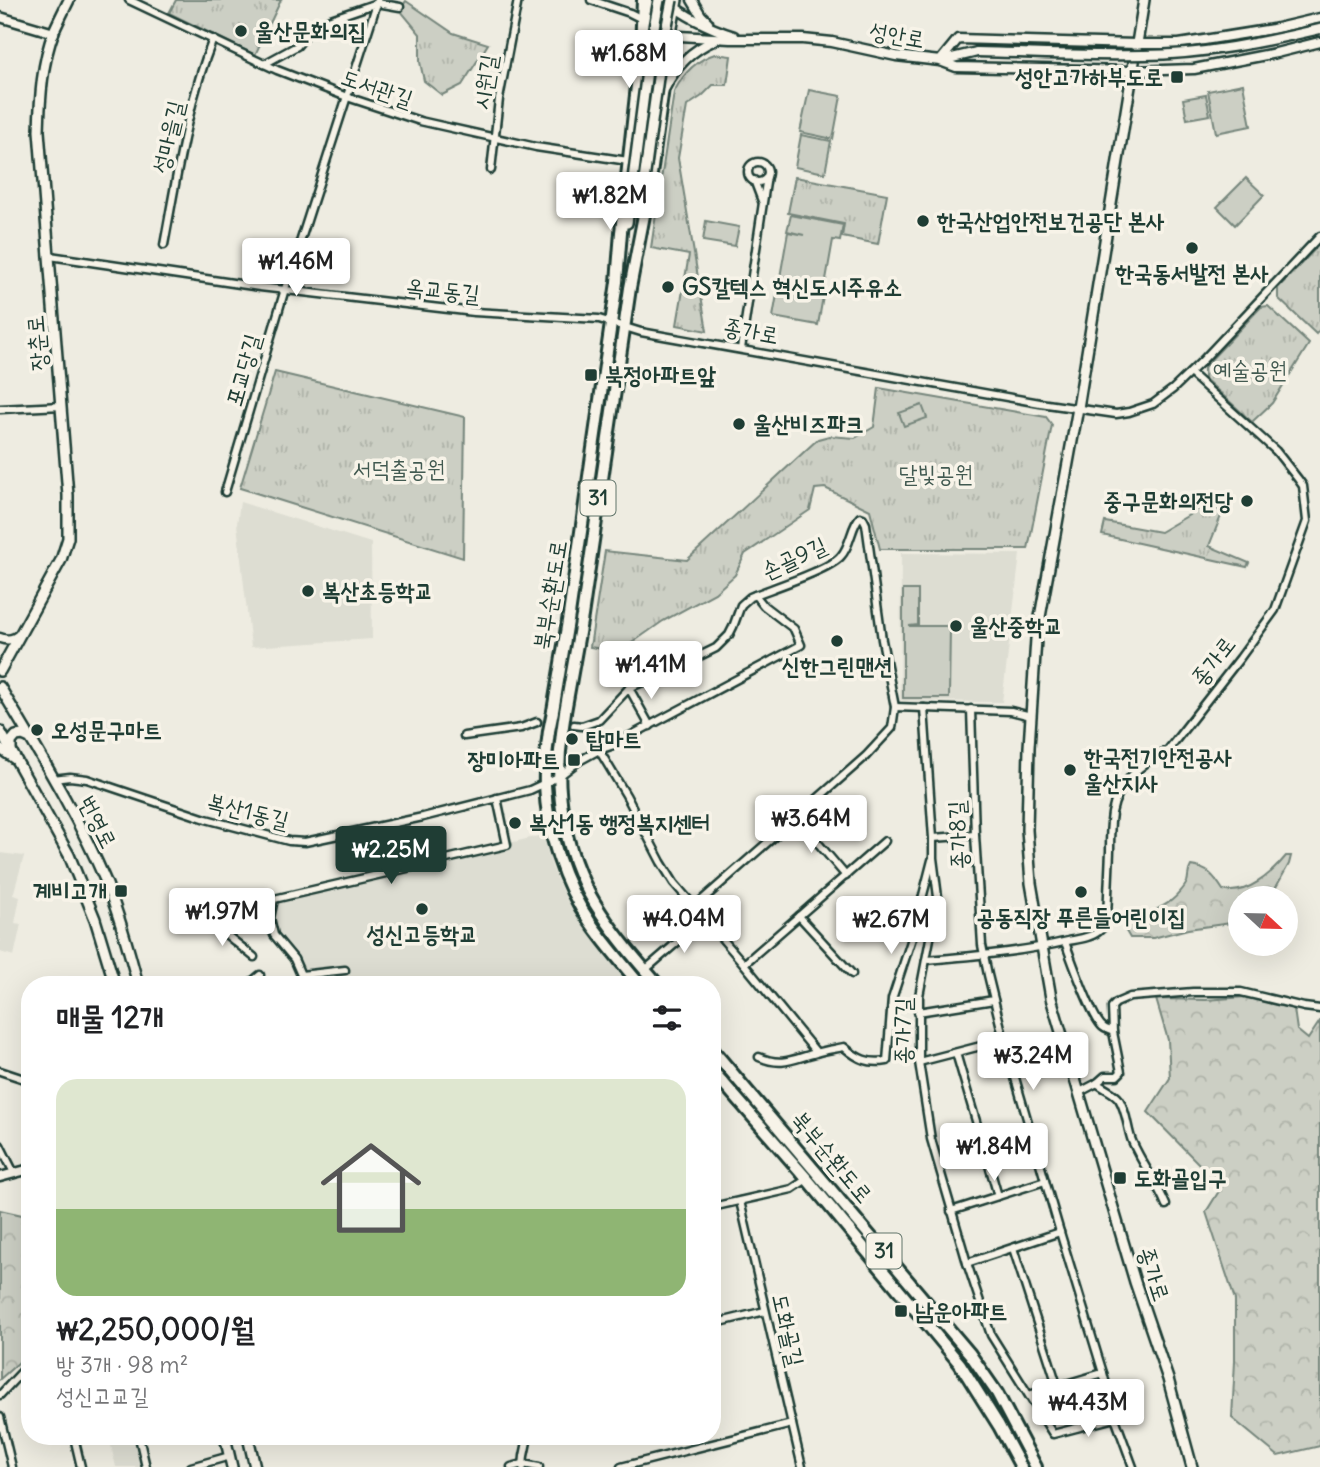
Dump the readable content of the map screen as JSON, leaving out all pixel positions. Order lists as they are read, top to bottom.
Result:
{
  "streets": {
    "main road": [
      "종가로",
      "장춘로",
      "31",
      "북부순환도로",
      "번영로"
    ],
    "street": [
      "성안로",
      "시원길",
      "도서관길",
      "성마을길",
      "옥교동길",
      "포교당길",
      "손골9길",
      "복산1동길",
      "종가8길",
      "종가7길",
      "도화골길"
    ]
  },
  "crossings": [
    ["시원길", "도서관길"],
    ["도서관길", "성마을길"],
    ["도서관길", "포교당길"],
    ["옥교동길", "종가로"],
    ["옥교동길", "장춘로"],
    ["옥교동길", "포교당길"],
    ["옥교동길", "북부순환도로"],
    ["종가로", "북부순환도로"],
    ["손골9길", "복산1동길"],
    ["북부순환도로", "복산1동길"],
    ["복산1동길", "번영로"],
    ["종가8길", "종가7길"]
  ],
  "parks": ["예술공원", "서덕출공원", "달빛공원"],
  "places": {
    "other": [
      "울산문화의집",
      "한국산업안전보건공단 본사",
      "한국동서발전 본사",
      "GS칼텍스 혁신도시주유소",
      "울산비즈파크",
      "중구문화의전당",
      "복산초등학교",
      "울산중학교",
      "신한그린맨션",
      "오성문구마트",
      "탑마트",
      "한국전기안전공사 울산지사",
      "복산1동 행정복지센터",
      "공동직장 푸른들어린이집",
      "성신고등학교"
    ],
    "transit": [
      "성안고가하부도로",
      "북정아파트앞",
      "장미아파트",
      "계비고개",
      "도화골입구",
      "남운아파트"
    ]
  },
  "north": "right",
  "page": {
    "price": [
      "₩1.68M",
      "₩1.82M",
      "₩1.46M",
      "₩1.41M",
      "₩3.64M",
      "₩2.25M",
      "₩1.97M",
      "₩4.04M",
      "₩2.67M",
      "₩3.24M",
      "₩1.84M",
      "₩4.43M"
    ],
    "heading": "매물 12개",
    "list": [
      {
        "name": "₩2,250,000/월",
        "note": "방 3개 · 98 m² · 성신고교길"
      }
    ]
  }
}
